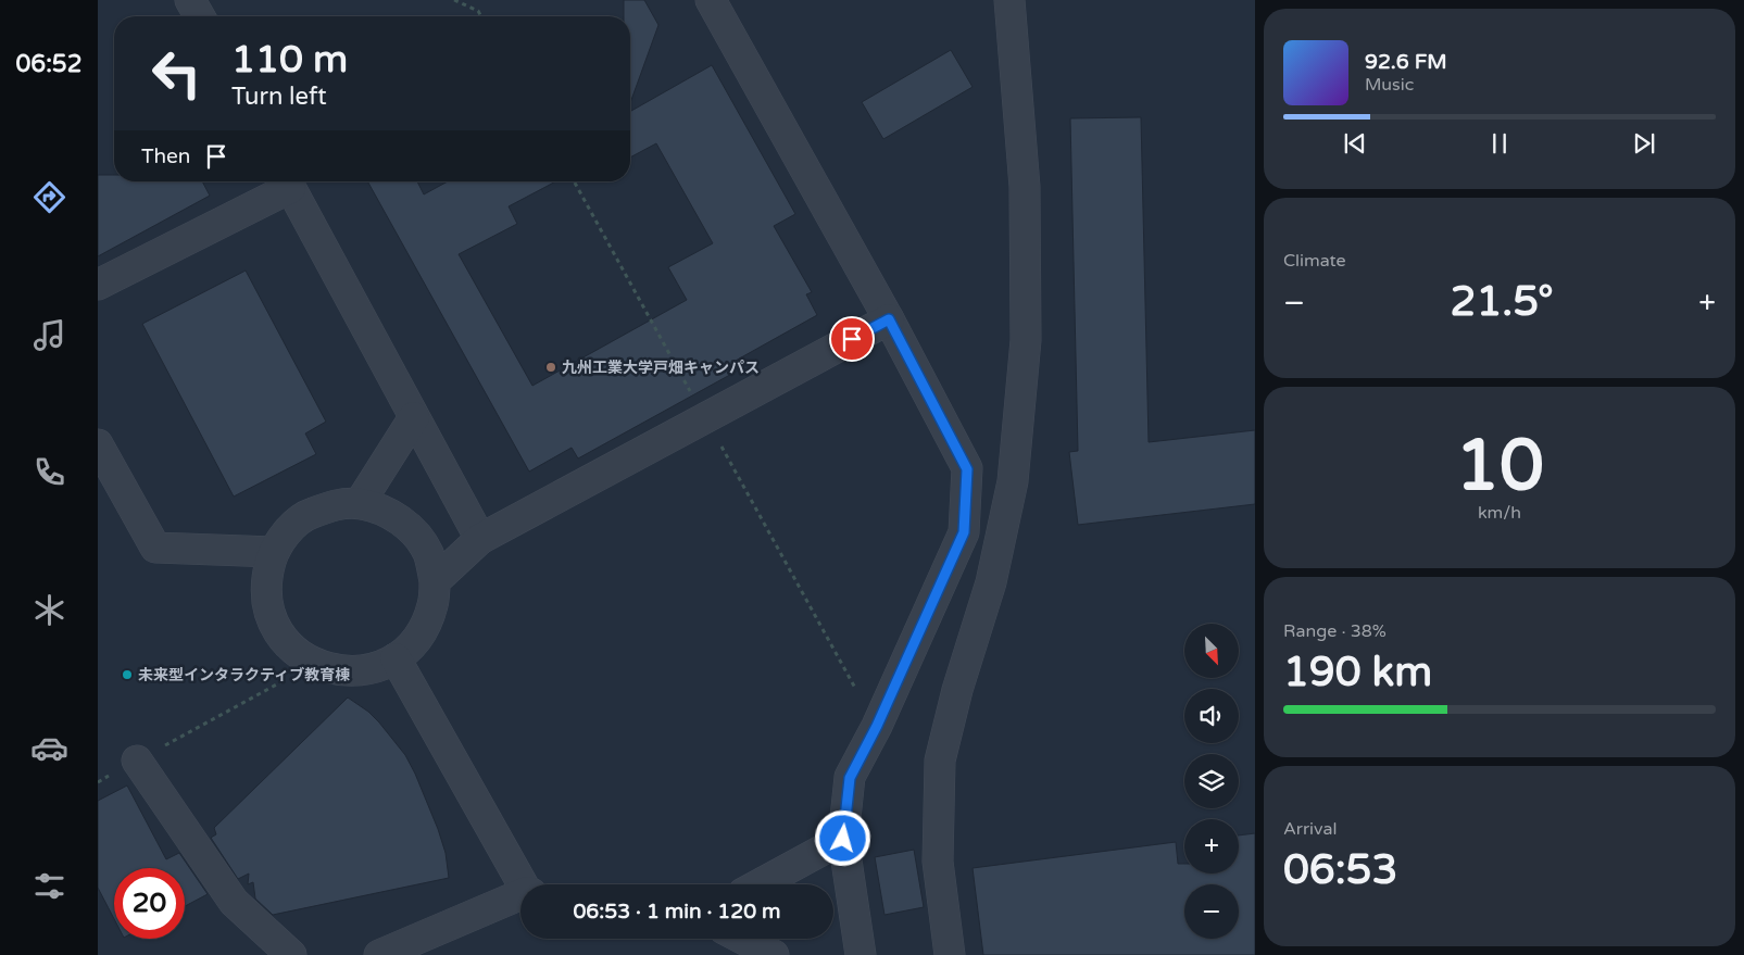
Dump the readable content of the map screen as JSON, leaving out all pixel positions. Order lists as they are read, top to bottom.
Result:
{
  "places": ["九州工業大学戸畑キャンパス", "未来型インタラクティブ教育棟"],
  "north": "bottom right",
  "page": {
    "tabs": "06:52",
    "turn": ["110 m", "Turn left"],
    "song": ["92.6 FM", "Music"],
    "then": "Then",
    "tile": [
      "Climate",
      ["10", "km/h"],
      ["Range · 38%", "190 km"],
      ["Arrival", "06:53"]
    ],
    "heat": ["−", "21.5°", "+"],
    "map_buttons": ["+", "−"],
    "limit": "20",
    "trip": "06:53 · 1 min · 120 m"
  }
}
